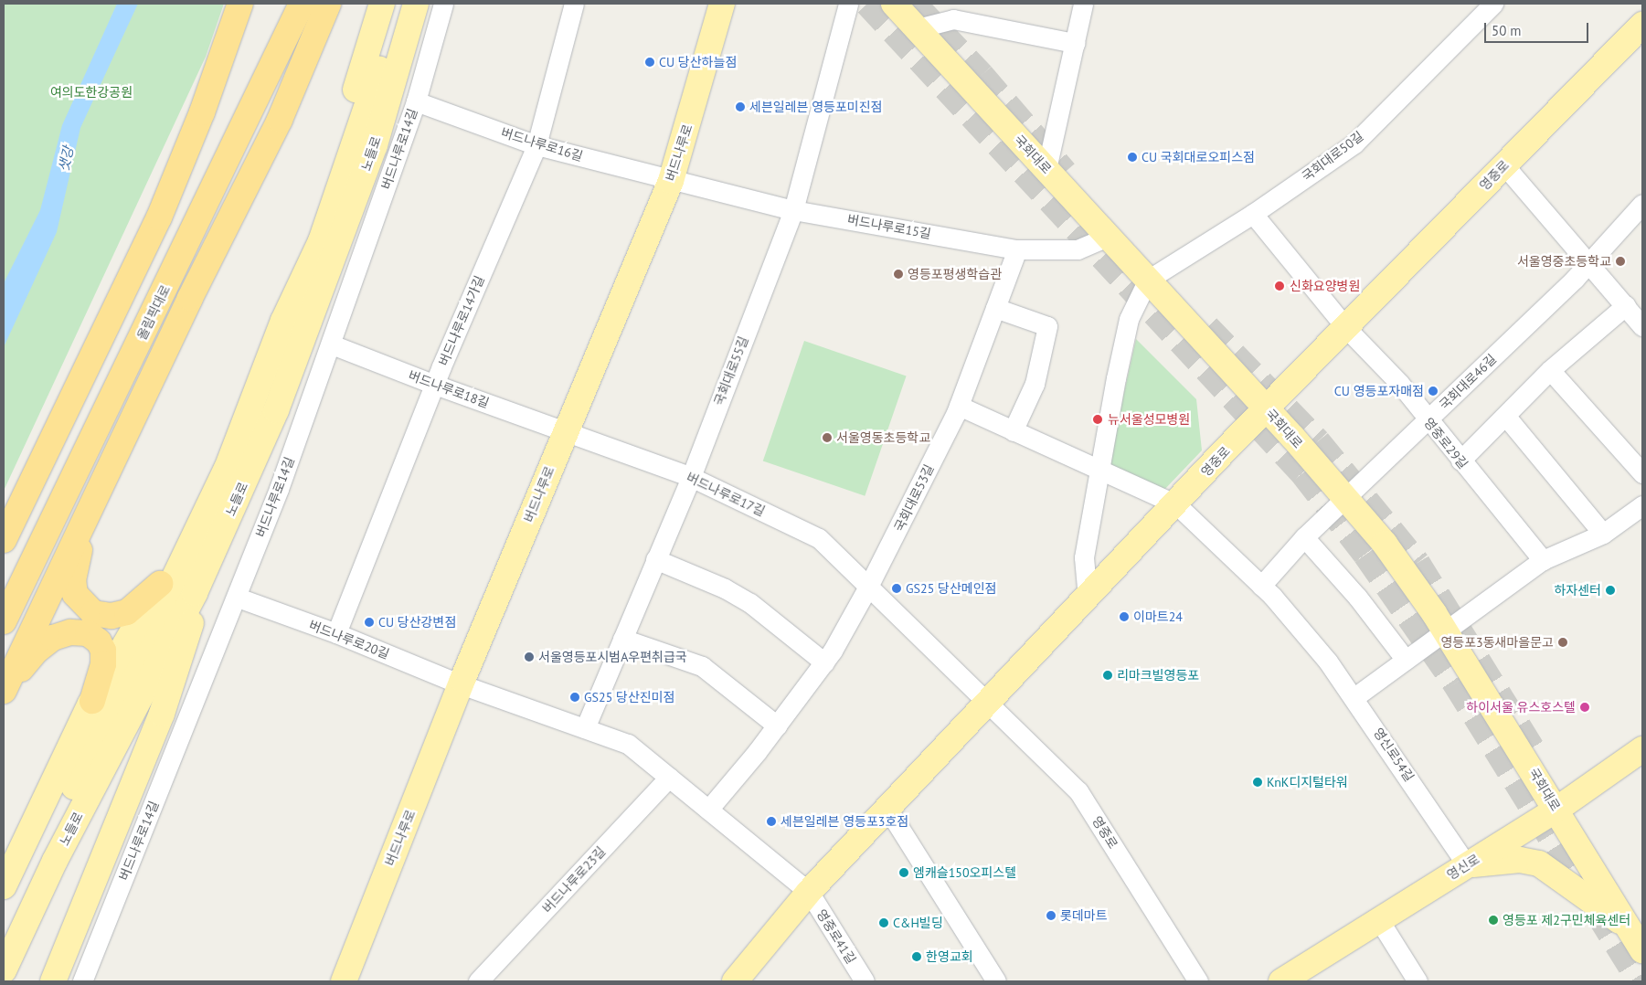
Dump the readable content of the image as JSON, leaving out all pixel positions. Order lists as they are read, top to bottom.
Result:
{
  "streets": {
    "highway": ["올림픽대로"],
    "main road": [
      "버드나루로",
      "노들로",
      "국회대로",
      "영중로",
      "영신로"
    ],
    "street": [
      "버드나루로16길",
      "버드나루로14길",
      "국회대로50길",
      "버드나루로15길",
      "버드나루로14가길",
      "국회대로55길",
      "국회대로46길",
      "버드나루로18길",
      "영중로29길",
      "버드나루로17길",
      "국회대로53길",
      "버드나루로20길",
      "영신로54길",
      "버드나루로23길",
      "영중로41길"
    ]
  },
  "crossings": [
    ["버드나루로16길", "버드나루로14길"],
    ["버드나루로16길", "버드나루로"],
    ["버드나루로16길", "버드나루로15길"],
    ["버드나루로16길", "버드나루로14가길"],
    ["버드나루로14길", "버드나루로18길"],
    ["버드나루로14길", "버드나루로20길"],
    ["버드나루로", "버드나루로15길"],
    ["버드나루로", "버드나루로18길"],
    ["버드나루로", "버드나루로17길"],
    ["버드나루로", "버드나루로20길"],
    ["국회대로", "국회대로50길"],
    ["국회대로", "영중로"],
    ["국회대로", "버드나루로15길"],
    ["국회대로", "국회대로46길"],
    ["국회대로", "영신로"],
    ["영중로", "영중로29길"],
    ["영중로", "버드나루로17길"],
    ["영중로", "영신로54길"],
    ["영중로", "영중로41길"],
    ["버드나루로15길", "국회대로55길"],
    ["버드나루로15길", "국회대로53길"],
    ["버드나루로14가길", "버드나루로18길"],
    ["버드나루로14가길", "버드나루로20길"],
    ["국회대로55길", "버드나루로17길"],
    ["국회대로55길", "버드나루로20길"],
    ["국회대로46길", "영중로29길"],
    ["버드나루로18길", "버드나루로17길"],
    ["버드나루로17길", "국회대로53길"],
    ["국회대로53길", "영신로54길"],
    ["국회대로53길", "영중로41길"],
    ["버드나루로20길", "버드나루로23길"],
    ["버드나루로20길", "영중로41길"],
    ["영신로54길", "영신로"],
    ["버드나루로23길", "영중로41길"]
  ],
  "water": ["샛강"],
  "parks": ["여의도한강공원"],
  "places": [
    "CU 당산하늘점",
    "세븐일레븐 영등포미진점",
    "CU 국회대로오피스점",
    "서울영중초등학교",
    "영등포평생학습관",
    "신화요양병원",
    "CU 영등포자매점",
    "뉴서울성모병원",
    "서울영동초등학교",
    "GS25 당산메인점",
    "하자센터",
    "이마트24",
    "CU 당산강변점",
    "영등포3동새마을문고",
    "서울영등포시범A우편취급국",
    "리마크빌영등포",
    "GS25 당산진미점",
    "하이서울 유스호스텔",
    "KnK디지털타워",
    "세븐일레븐 영등포3호점",
    "엠캐슬150오피스텔",
    "롯데마트",
    "영등포 제2구민체육센터",
    "C&H빌딩",
    "한영교회"
  ],
  "scale_bar": "50 m"
}
